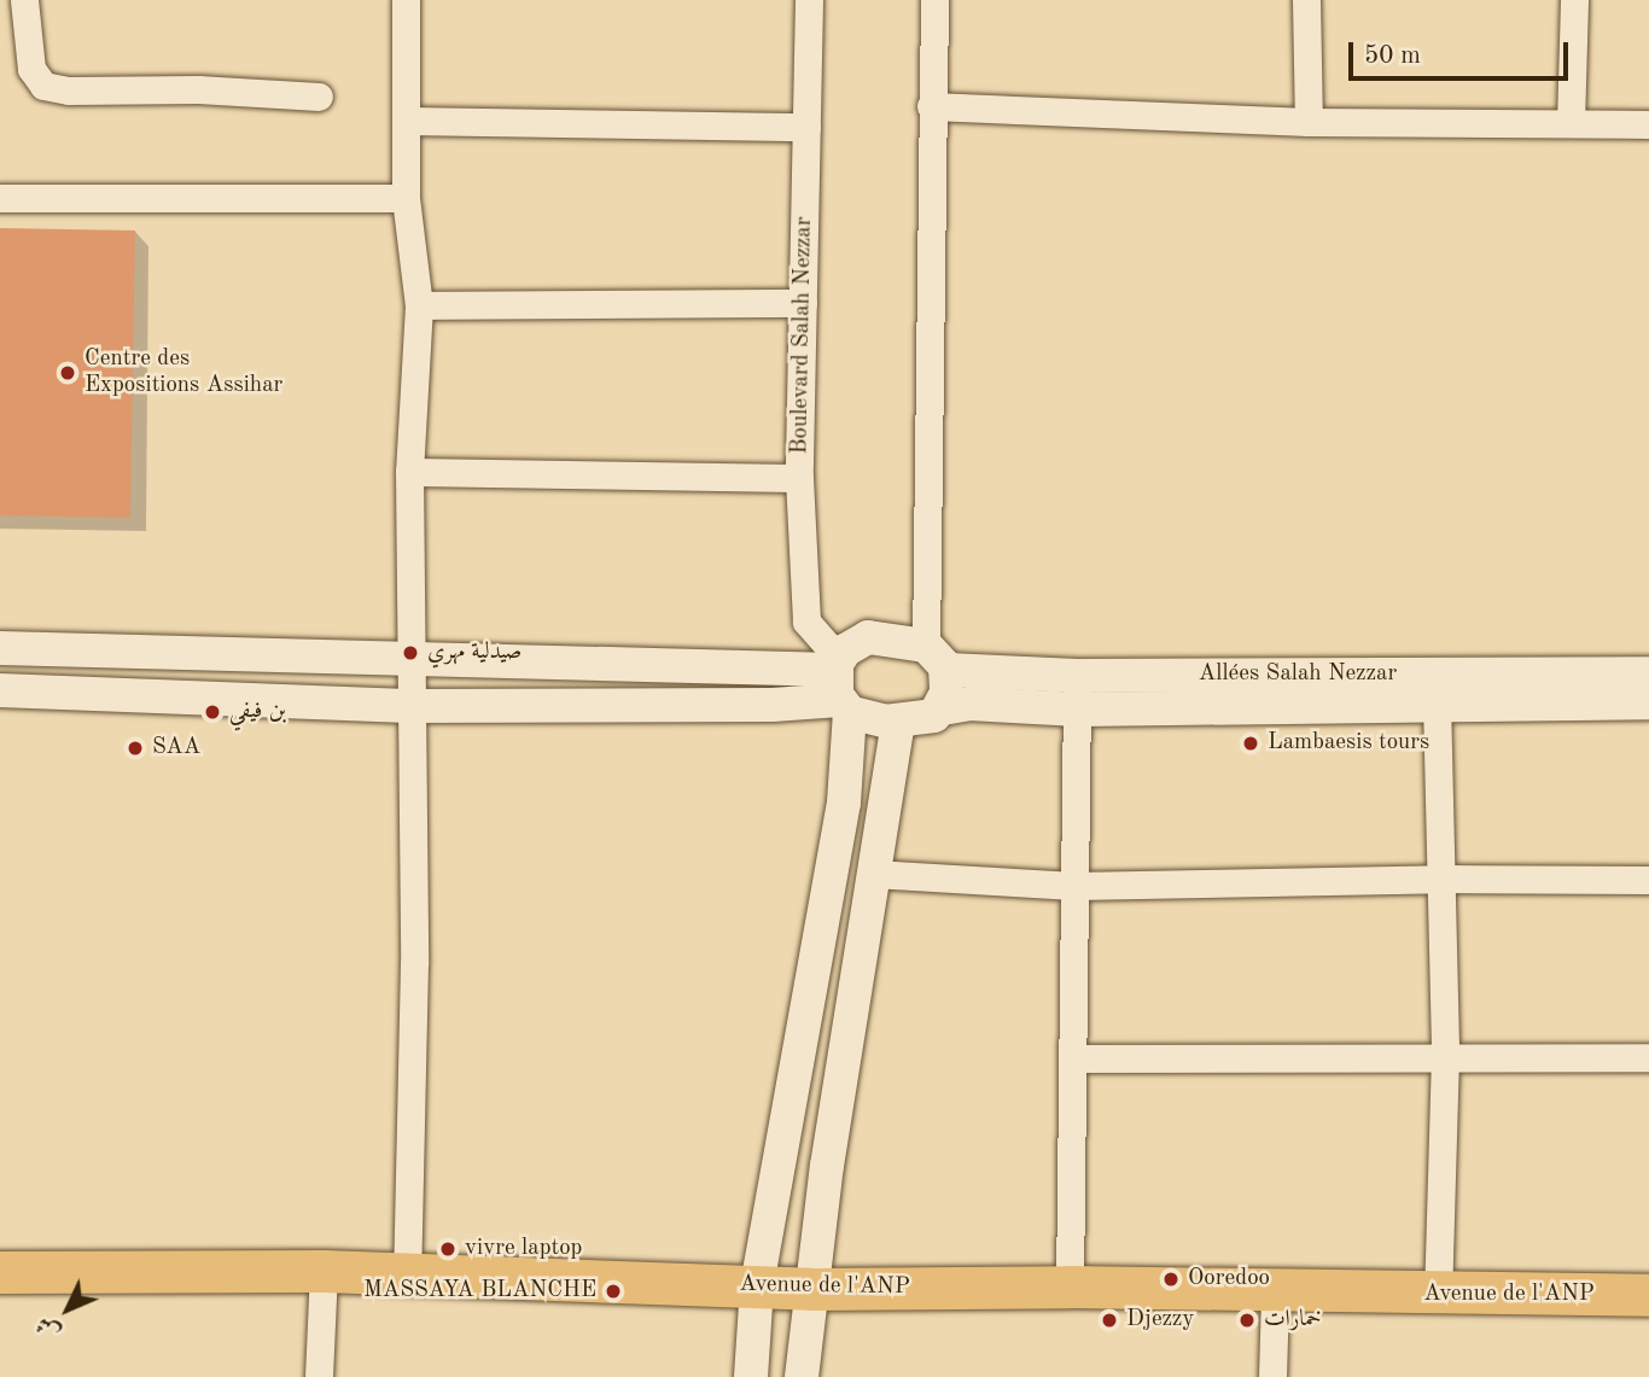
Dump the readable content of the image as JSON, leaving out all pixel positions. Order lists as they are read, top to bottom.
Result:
{
  "streets": {
    "main road": ["Avenue de l'ANP"],
    "street": ["Boulevard Salah Nezzar", "Allées Salah Nezzar"]
  },
  "crossings": [
    ["Boulevard Salah Nezzar", "Allées Salah Nezzar"]
  ],
  "places": [
    "Centre des Expositions Assihar",
    "صيدلية مهري",
    "بن فيفي",
    "Lambaesis tours",
    "SAA",
    "vivre laptop",
    "Ooredoo",
    "MASSAYA BLANCHE",
    "Djezzy",
    "خمارات"
  ],
  "scale_bar": "50 m",
  "north": "bottom left"
}
